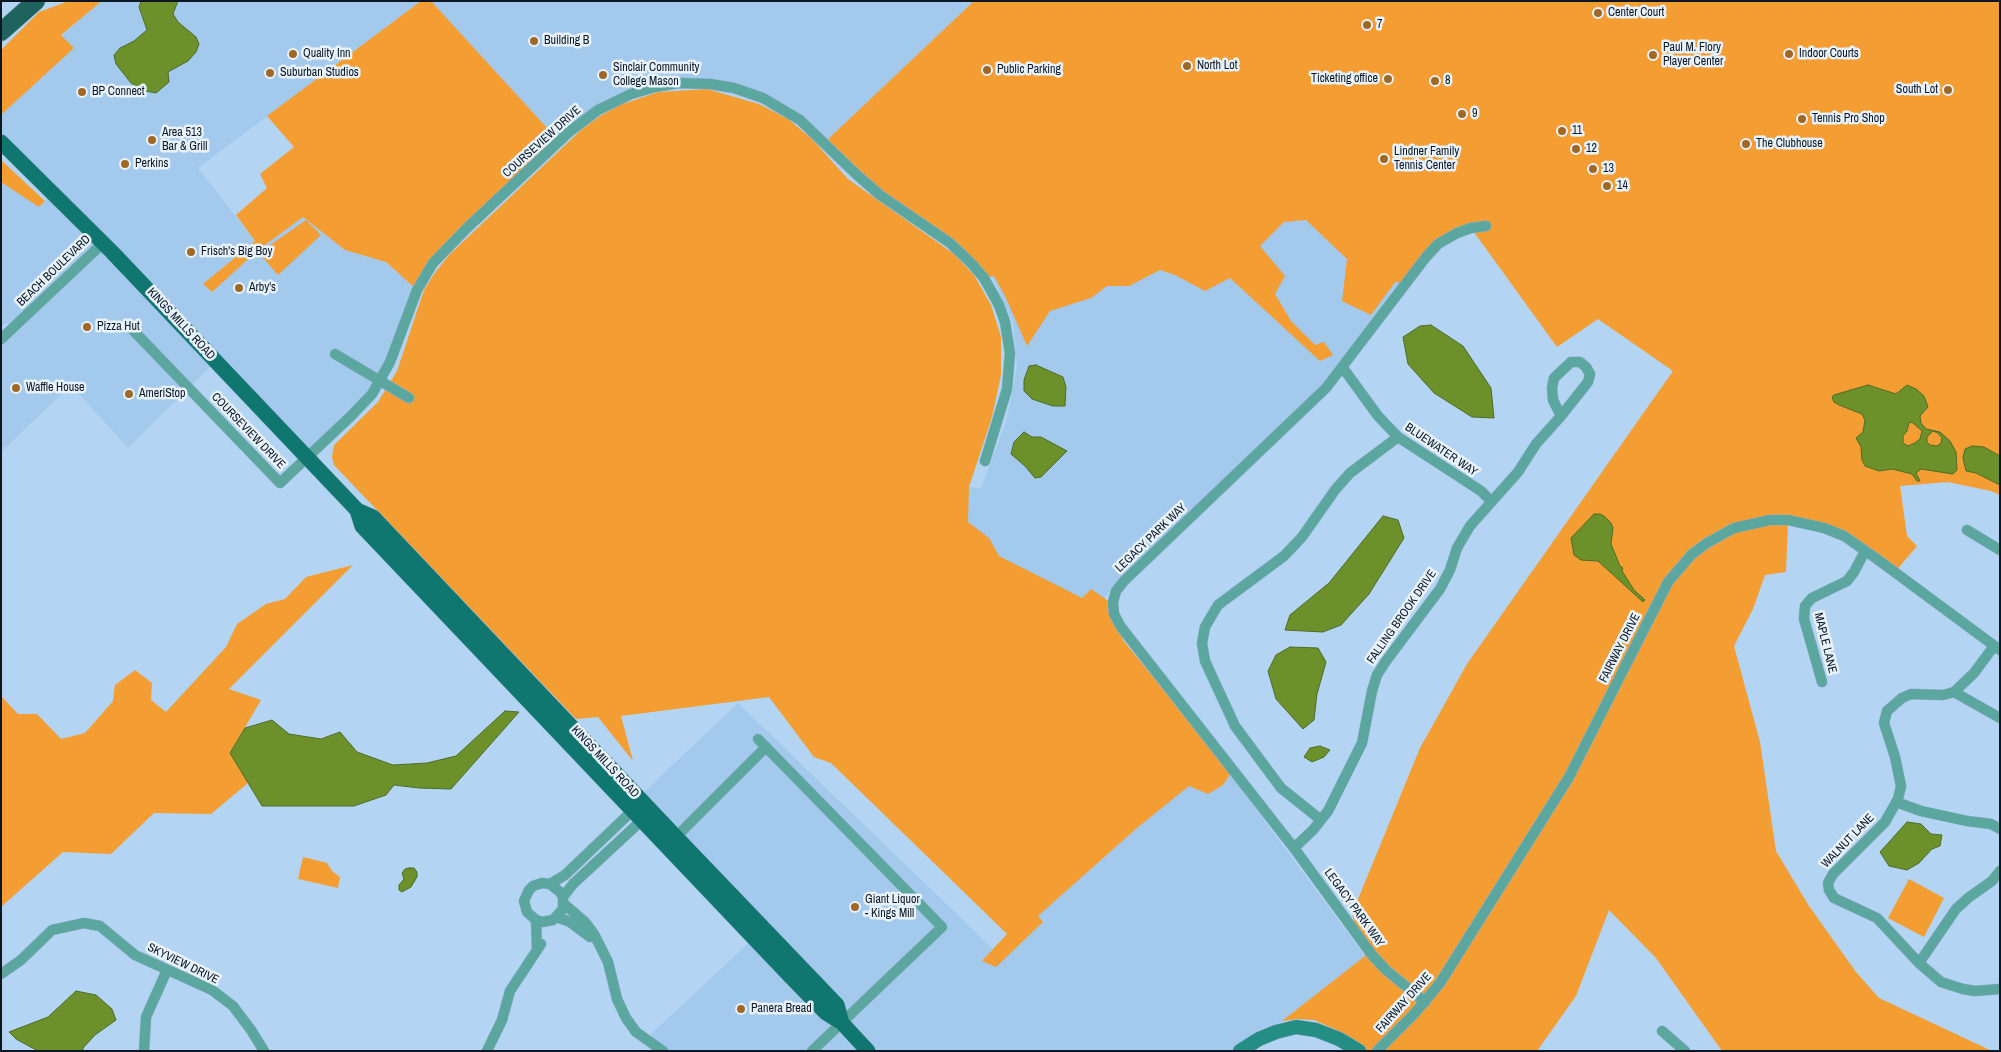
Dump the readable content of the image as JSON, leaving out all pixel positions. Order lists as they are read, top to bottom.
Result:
{
  "streets": {
    "main road": ["KINGS MILLS ROAD"],
    "street": [
      "COURSEVIEW DRIVE",
      "BEACH BOULEVARD",
      "BLUEWATER WAY",
      "LEGACY PARK WAY",
      "FALLING BROOK DRIVE",
      "MAPLE LANE",
      "FAIRWAY DRIVE",
      "WALNUT LANE",
      "SKYVIEW DRIVE"
    ]
  },
  "crossings": [
    ["COURSEVIEW DRIVE", "KINGS MILLS ROAD"],
    ["BEACH BOULEVARD", "KINGS MILLS ROAD"],
    ["BLUEWATER WAY", "LEGACY PARK WAY"],
    ["BLUEWATER WAY", "FALLING BROOK DRIVE"],
    ["LEGACY PARK WAY", "FALLING BROOK DRIVE"],
    ["LEGACY PARK WAY", "FAIRWAY DRIVE"],
    ["MAPLE LANE", "FAIRWAY DRIVE"]
  ],
  "places": [
    "Center Court",
    "7",
    "Building B",
    "Quality Inn",
    "Indoor Courts",
    "Paul M. Flory Player Center",
    "North Lot",
    "Public Parking",
    "Suburban Studios",
    "Sinclair Community College Mason",
    "Ticketing office",
    "8",
    "South Lot",
    "BP Connect",
    "9",
    "Tennis Pro Shop",
    "11",
    "Area 513 Bar & Grill",
    "The Clubhouse",
    "12",
    "Lindner Family Tennis Center",
    "Perkins",
    "13",
    "14",
    "Frisch's Big Boy",
    "Arby's",
    "Pizza Hut",
    "Waffle House",
    "AmeriStop",
    "Giant Liquor - Kings Mill",
    "Panera Bread"
  ]
}
